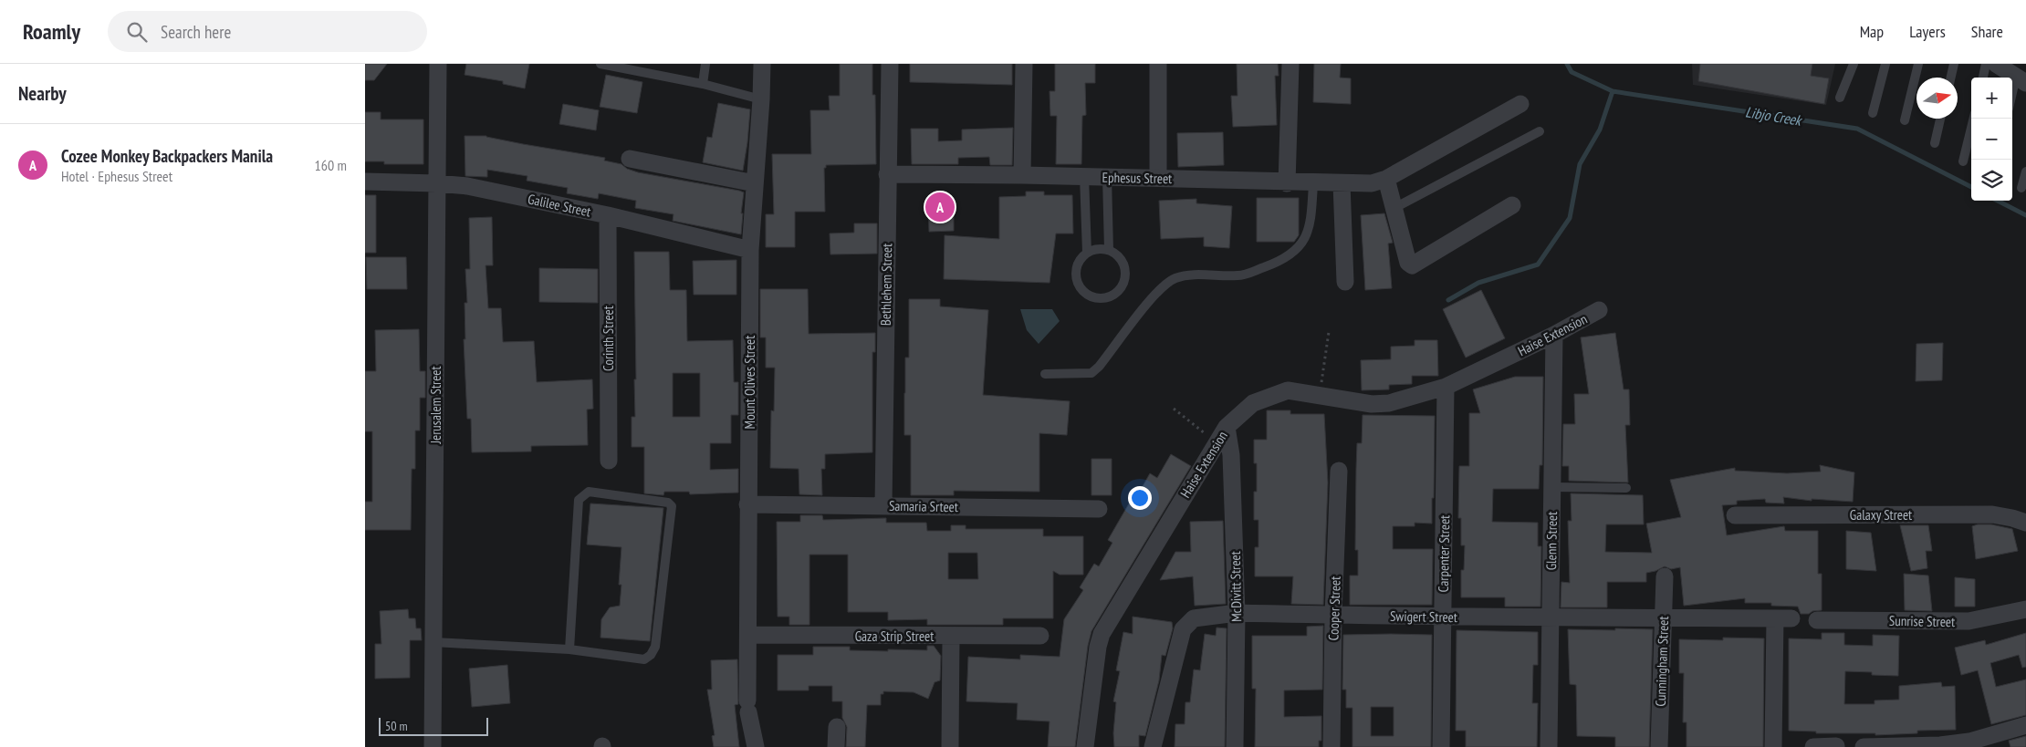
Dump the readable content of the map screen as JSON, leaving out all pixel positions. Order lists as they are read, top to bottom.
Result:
{
  "streets": {
    "street": [
      "Ephesus Street",
      "Galilee Street",
      "Bethlehem Street",
      "Haise Extension",
      "Corinth Street",
      "Mount Olives Street",
      "Jerusalem Street",
      "Samaria Srteet",
      "Galaxy Street",
      "Glenn Street",
      "Carpenter Street",
      "McDivitt Street",
      "Cooper Street",
      "Swigert Street",
      "Sunrise Street",
      "Gaza Strip Street",
      "Cunningham Street"
    ]
  },
  "crossings": [
    ["Ephesus Street", "Bethlehem Street"],
    ["Galilee Street", "Corinth Street"],
    ["Galilee Street", "Mount Olives Street"],
    ["Galilee Street", "Jerusalem Street"],
    ["Bethlehem Street", "Samaria Srteet"],
    ["Haise Extension", "Glenn Street"],
    ["Haise Extension", "Carpenter Street"],
    ["Haise Extension", "McDivitt Street"],
    ["Mount Olives Street", "Samaria Srteet"],
    ["Mount Olives Street", "Gaza Strip Street"],
    ["Glenn Street", "Swigert Street"],
    ["Carpenter Street", "Swigert Street"],
    ["McDivitt Street", "Swigert Street"],
    ["Cooper Street", "Swigert Street"],
    ["Swigert Street", "Cunningham Street"]
  ],
  "water": ["Libjo Creek"],
  "scale_bar": "50 m",
  "north": "right",
  "page": {
    "header": "Roamly",
    "search": "Search here",
    "nav": ["Map", "Layers", "Share"],
    "heading": "Nearby",
    "map_buttons": ["+", "−"],
    "list": [
      {
        "mark": "A",
        "name": "Cozee Monkey Backpackers Manila",
        "note": "Hotel · Ephesus Street",
        "value": "160 m"
      }
    ],
    "pins": "A",
    "scale": "50 m"
  }
}
